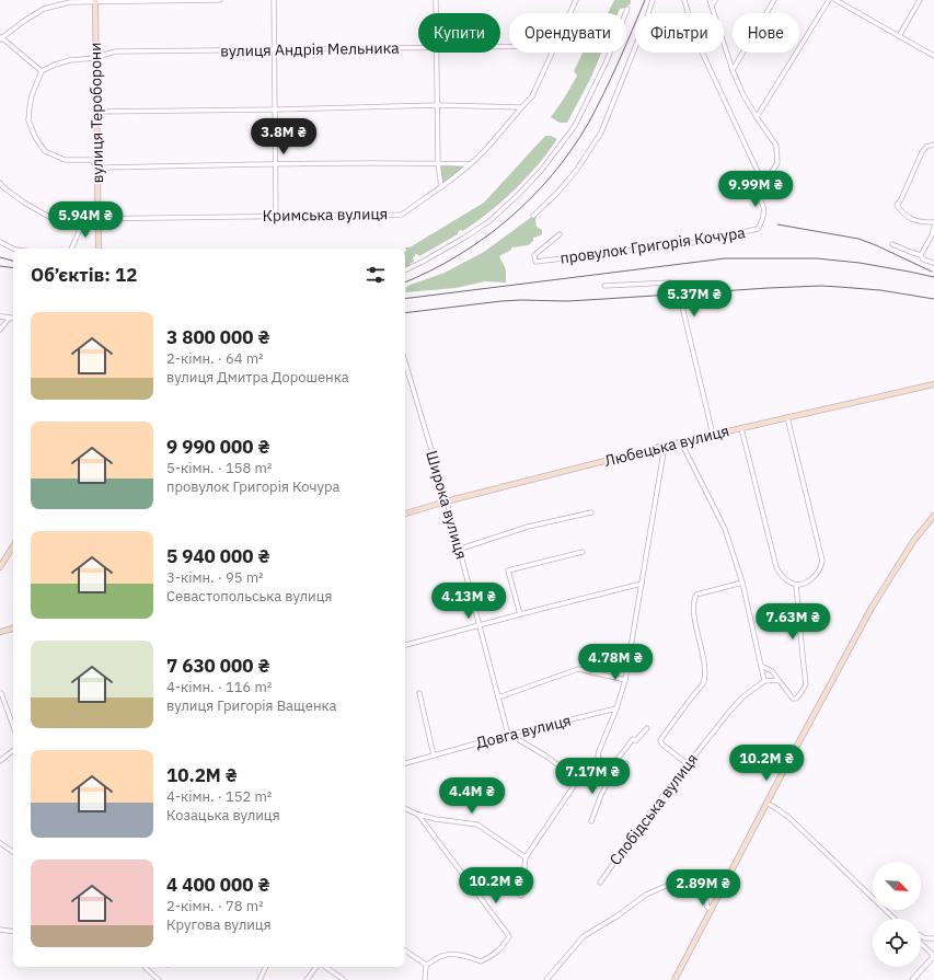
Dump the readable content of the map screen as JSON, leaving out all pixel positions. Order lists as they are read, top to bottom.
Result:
{
  "streets": {
    "main road": ["вулиця Тероборони", "Любецька вулиця"],
    "street": [
      "вулиця Андрія Мельника",
      "Кримська вулиця",
      "провулок Григорія Кочура",
      "Широка вулиця",
      "Довга вулиця",
      "Слобідська вулиця"
    ]
  },
  "crossings": [
    ["вулиця Андрія Мельника", "вулиця Тероборони"],
    ["вулиця Тероборони", "Кримська вулиця"],
    ["Любецька вулиця", "Широка вулиця"],
    ["Широка вулиця", "Довга вулиця"]
  ],
  "north": "bottom right",
  "page": {
    "chip": [
      "Купити",
      "Орендувати",
      "Фільтри",
      "Нове"
    ],
    "price": [
      "3.8M ₴",
      "9.99M ₴",
      "5.94M ₴",
      "5.37M ₴",
      "4.13M ₴",
      "7.63M ₴",
      "4.78M ₴",
      "10.2M ₴",
      "7.17M ₴",
      "4.4M ₴",
      "10.2M ₴",
      "2.89M ₴"
    ],
    "heading": "Об’єктів: 12",
    "list": [
      {
        "name": "3 800 000 ₴",
        "note": "2-кімн. · 64 m² · вулиця Дмитра Дорошенка"
      },
      {
        "name": "9 990 000 ₴",
        "note": "5-кімн. · 158 m² · провулок Григорія Кочура"
      },
      {
        "name": "5 940 000 ₴",
        "note": "3-кімн. · 95 m² · Севастопольська вулиця"
      },
      {
        "name": "7 630 000 ₴",
        "note": "4-кімн. · 116 m² · вулиця Григорія Ващенка"
      },
      {
        "name": "10.2M ₴",
        "note": "4-кімн. · 152 m² · Козацька вулиця"
      },
      {
        "name": "4 400 000 ₴",
        "note": "2-кімн. · 78 m² · Кругова вулиця"
      }
    ]
  }
}
